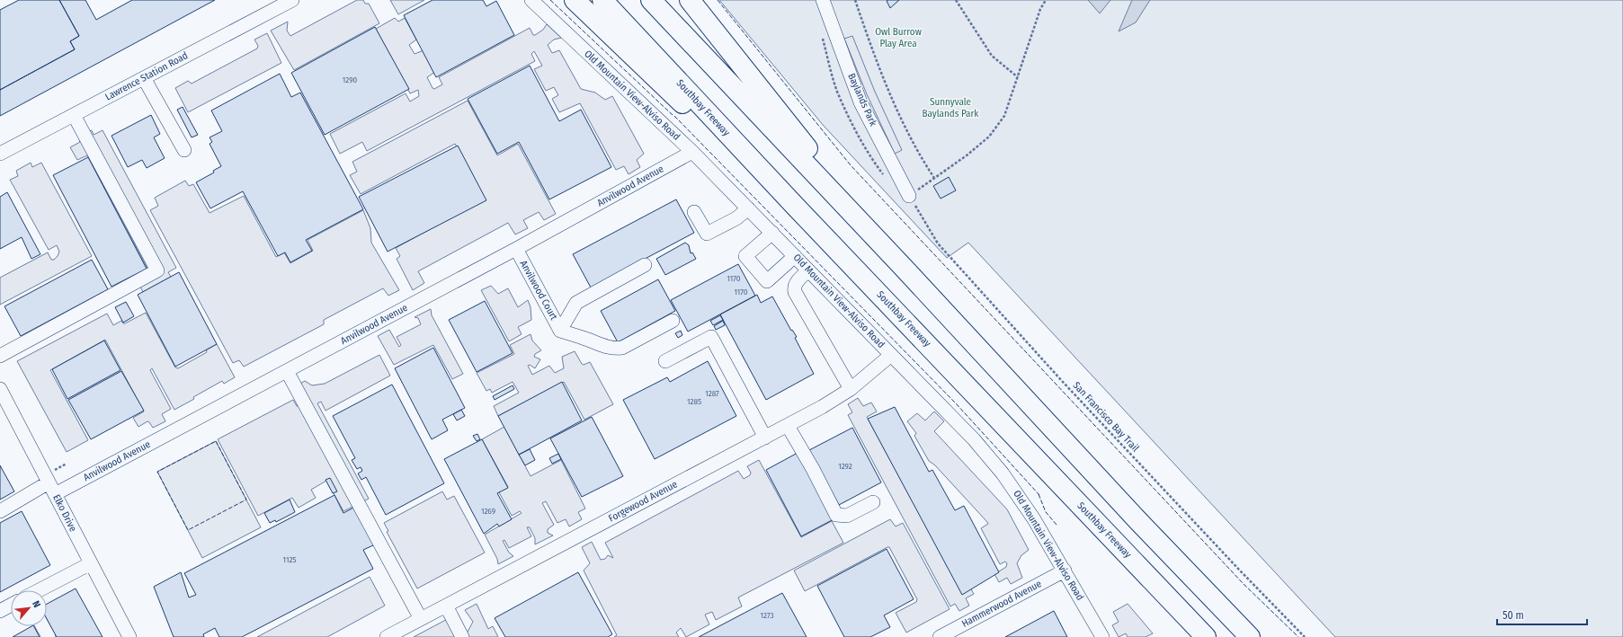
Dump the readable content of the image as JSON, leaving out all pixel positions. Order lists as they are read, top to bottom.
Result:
{
  "streets": {
    "highway": ["Southbay Freeway"],
    "street": [
      "Lawrence Station Road",
      "Old Mountain View-Alviso Road",
      "Baylands Park",
      "Anvilwood Avenue",
      "Anvilwood Court",
      "Forgewood Avenue",
      "Elko Drive",
      "Hammerwood Avenue"
    ],
    "path": ["San Francisco Bay Trail"]
  },
  "crossings": [
    ["Old Mountain View-Alviso Road", "Anvilwood Avenue"],
    ["Old Mountain View-Alviso Road", "Forgewood Avenue"],
    ["Old Mountain View-Alviso Road", "Hammerwood Avenue"],
    ["Baylands Park", "San Francisco Bay Trail"],
    ["Anvilwood Avenue", "Anvilwood Court"],
    ["Anvilwood Avenue", "Elko Drive"]
  ],
  "parks": ["Owl Burrow Play Area", "Sunnyvale Baylands Park"],
  "house_numbers": [
    "1290",
    "1170",
    "1170",
    "1287",
    "1285",
    "1292",
    "1269",
    "1125",
    "1273"
  ],
  "scale_bar": "50 m",
  "north": "top right"
}
